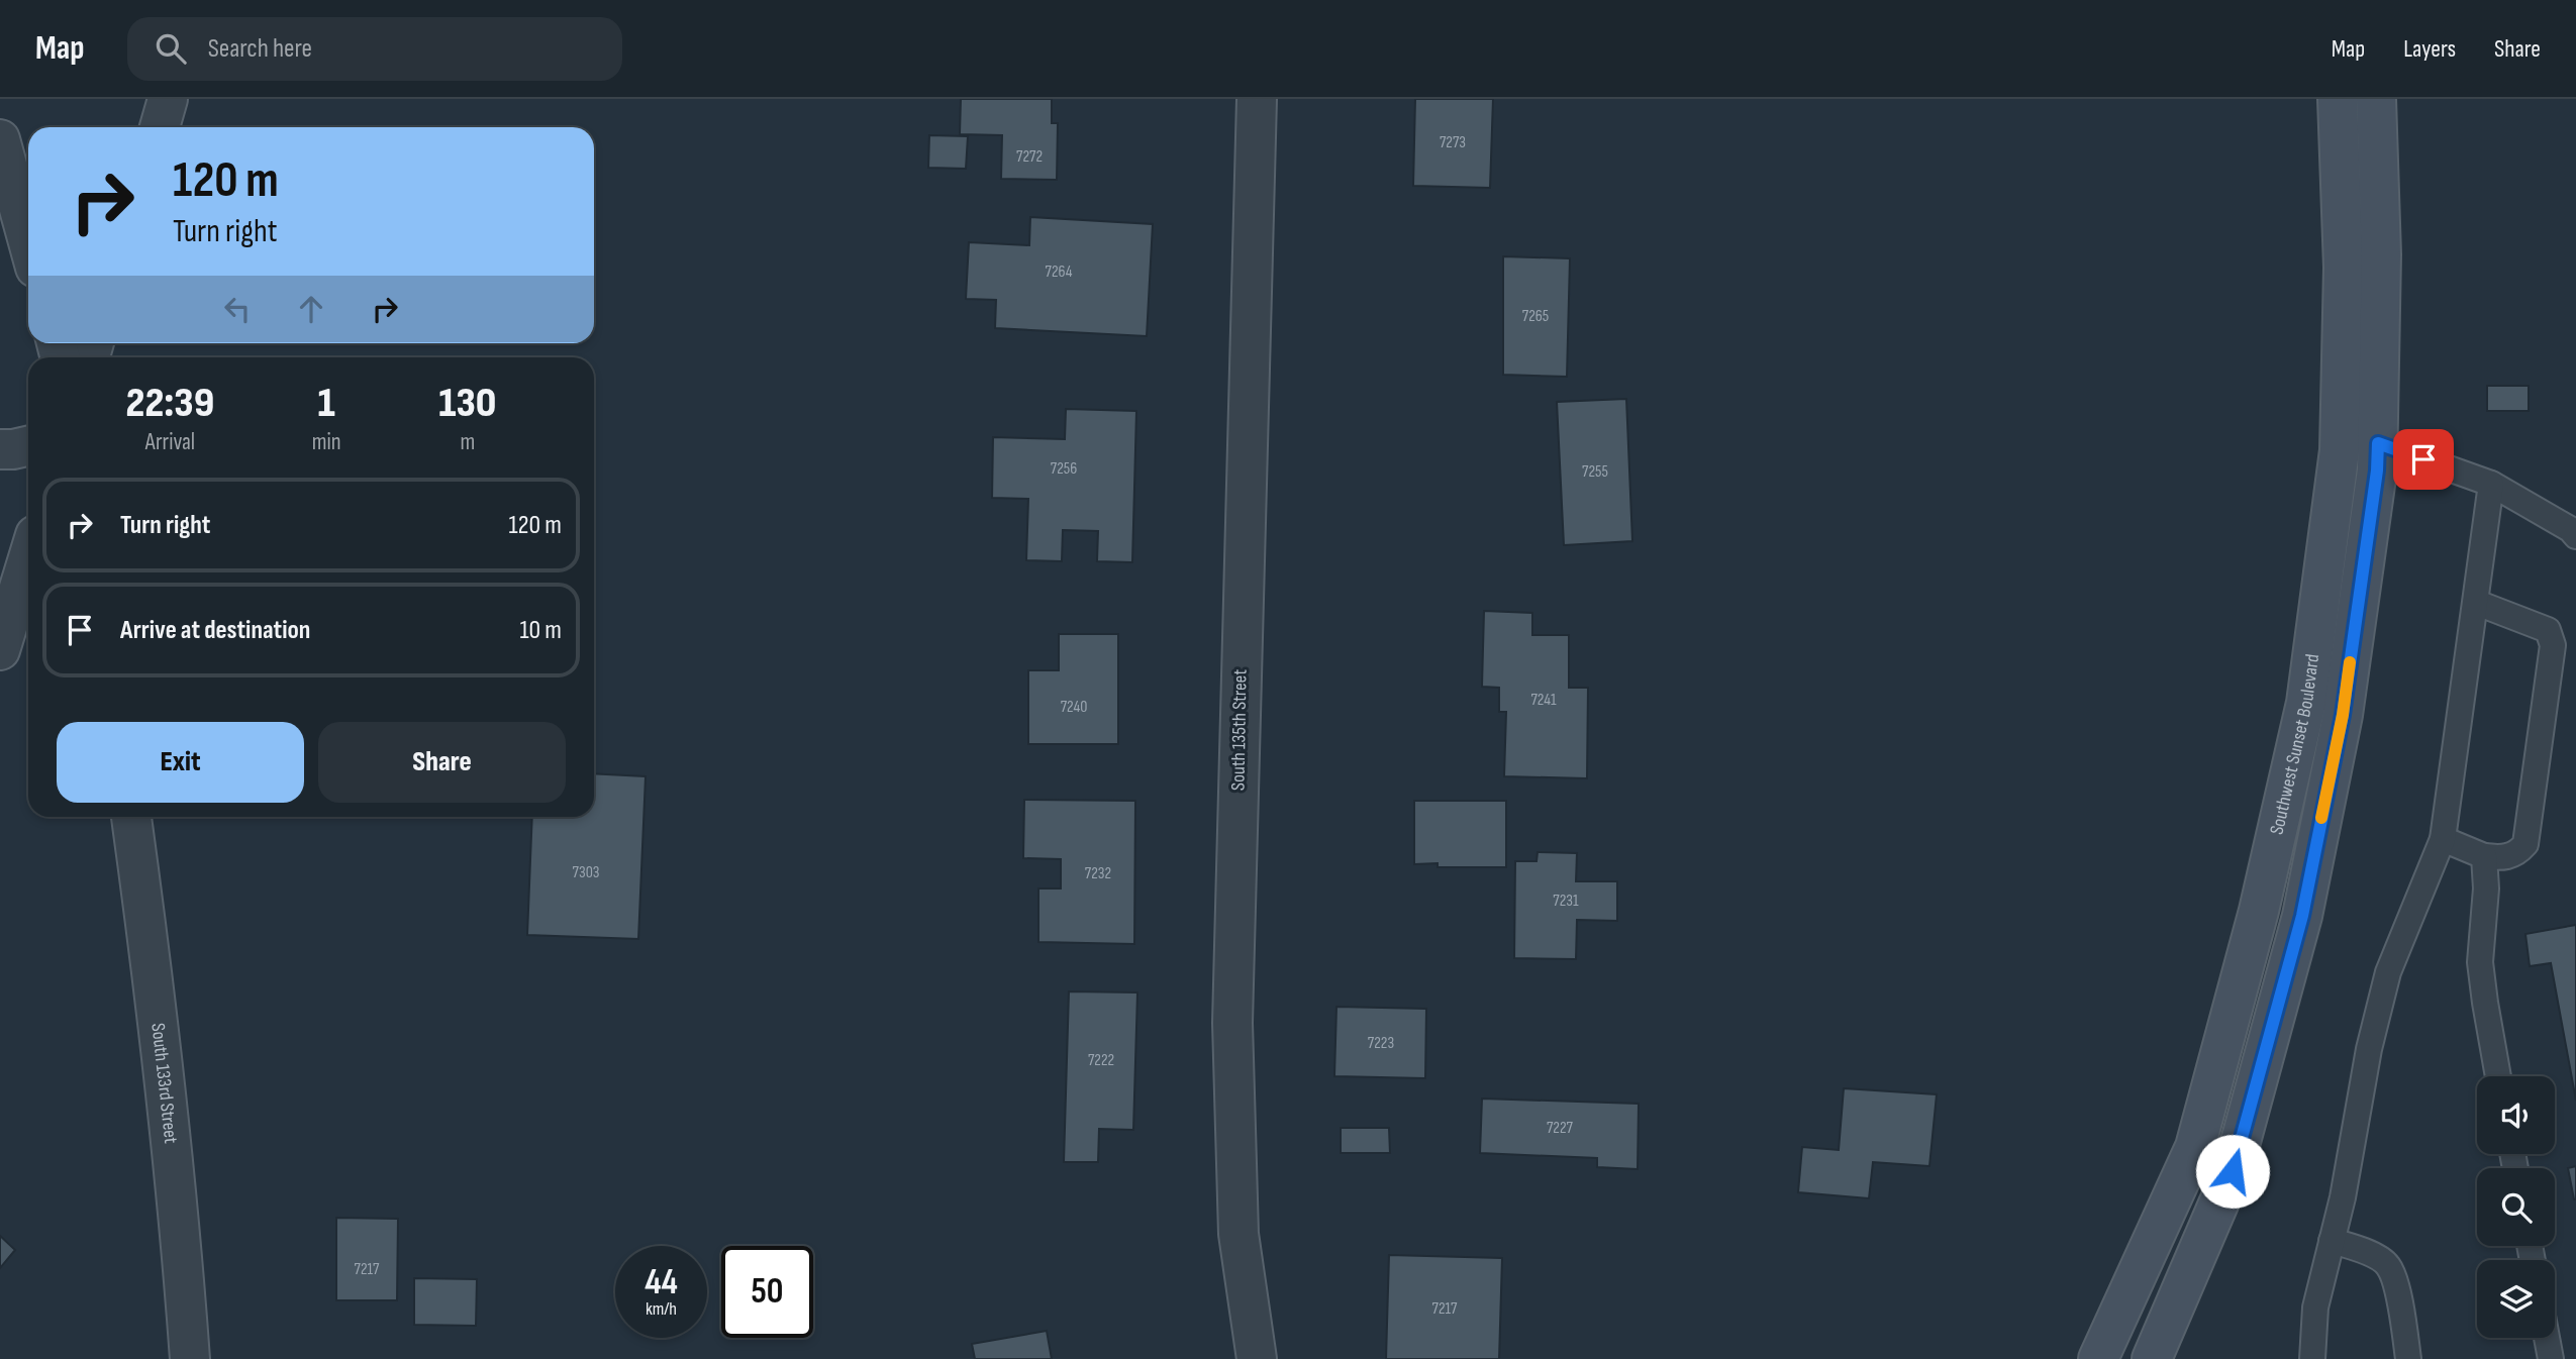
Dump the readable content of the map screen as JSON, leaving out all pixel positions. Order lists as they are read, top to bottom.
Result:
{
  "streets": {
    "main road": ["Southwest Sunset Boulevard"],
    "street": ["South 135th Street", "South 133rd Street"]
  },
  "house_numbers": [
    "7273",
    "7272",
    "7264",
    "7265",
    "7256",
    "7255",
    "7241",
    "7240",
    "7303",
    "7232",
    "7231",
    "7223",
    "7222",
    "7227",
    "7217",
    "7217"
  ],
  "page": {
    "header": "Map",
    "search": "Search here",
    "nav": ["Map", "Layers", "Share"],
    "turn": ["120 m", "Turn right"],
    "eta": [
      "22:39",
      "Arrival",
      "1",
      "min",
      "130",
      "m"
    ],
    "list": [
      {
        "name": "Turn right",
        "value": "120 m"
      },
      {
        "name": "Arrive at destination",
        "value": "10 m"
      }
    ],
    "buttons": ["Exit", "Share"],
    "speed": "44 km/h",
    "limit": "50"
  }
}
